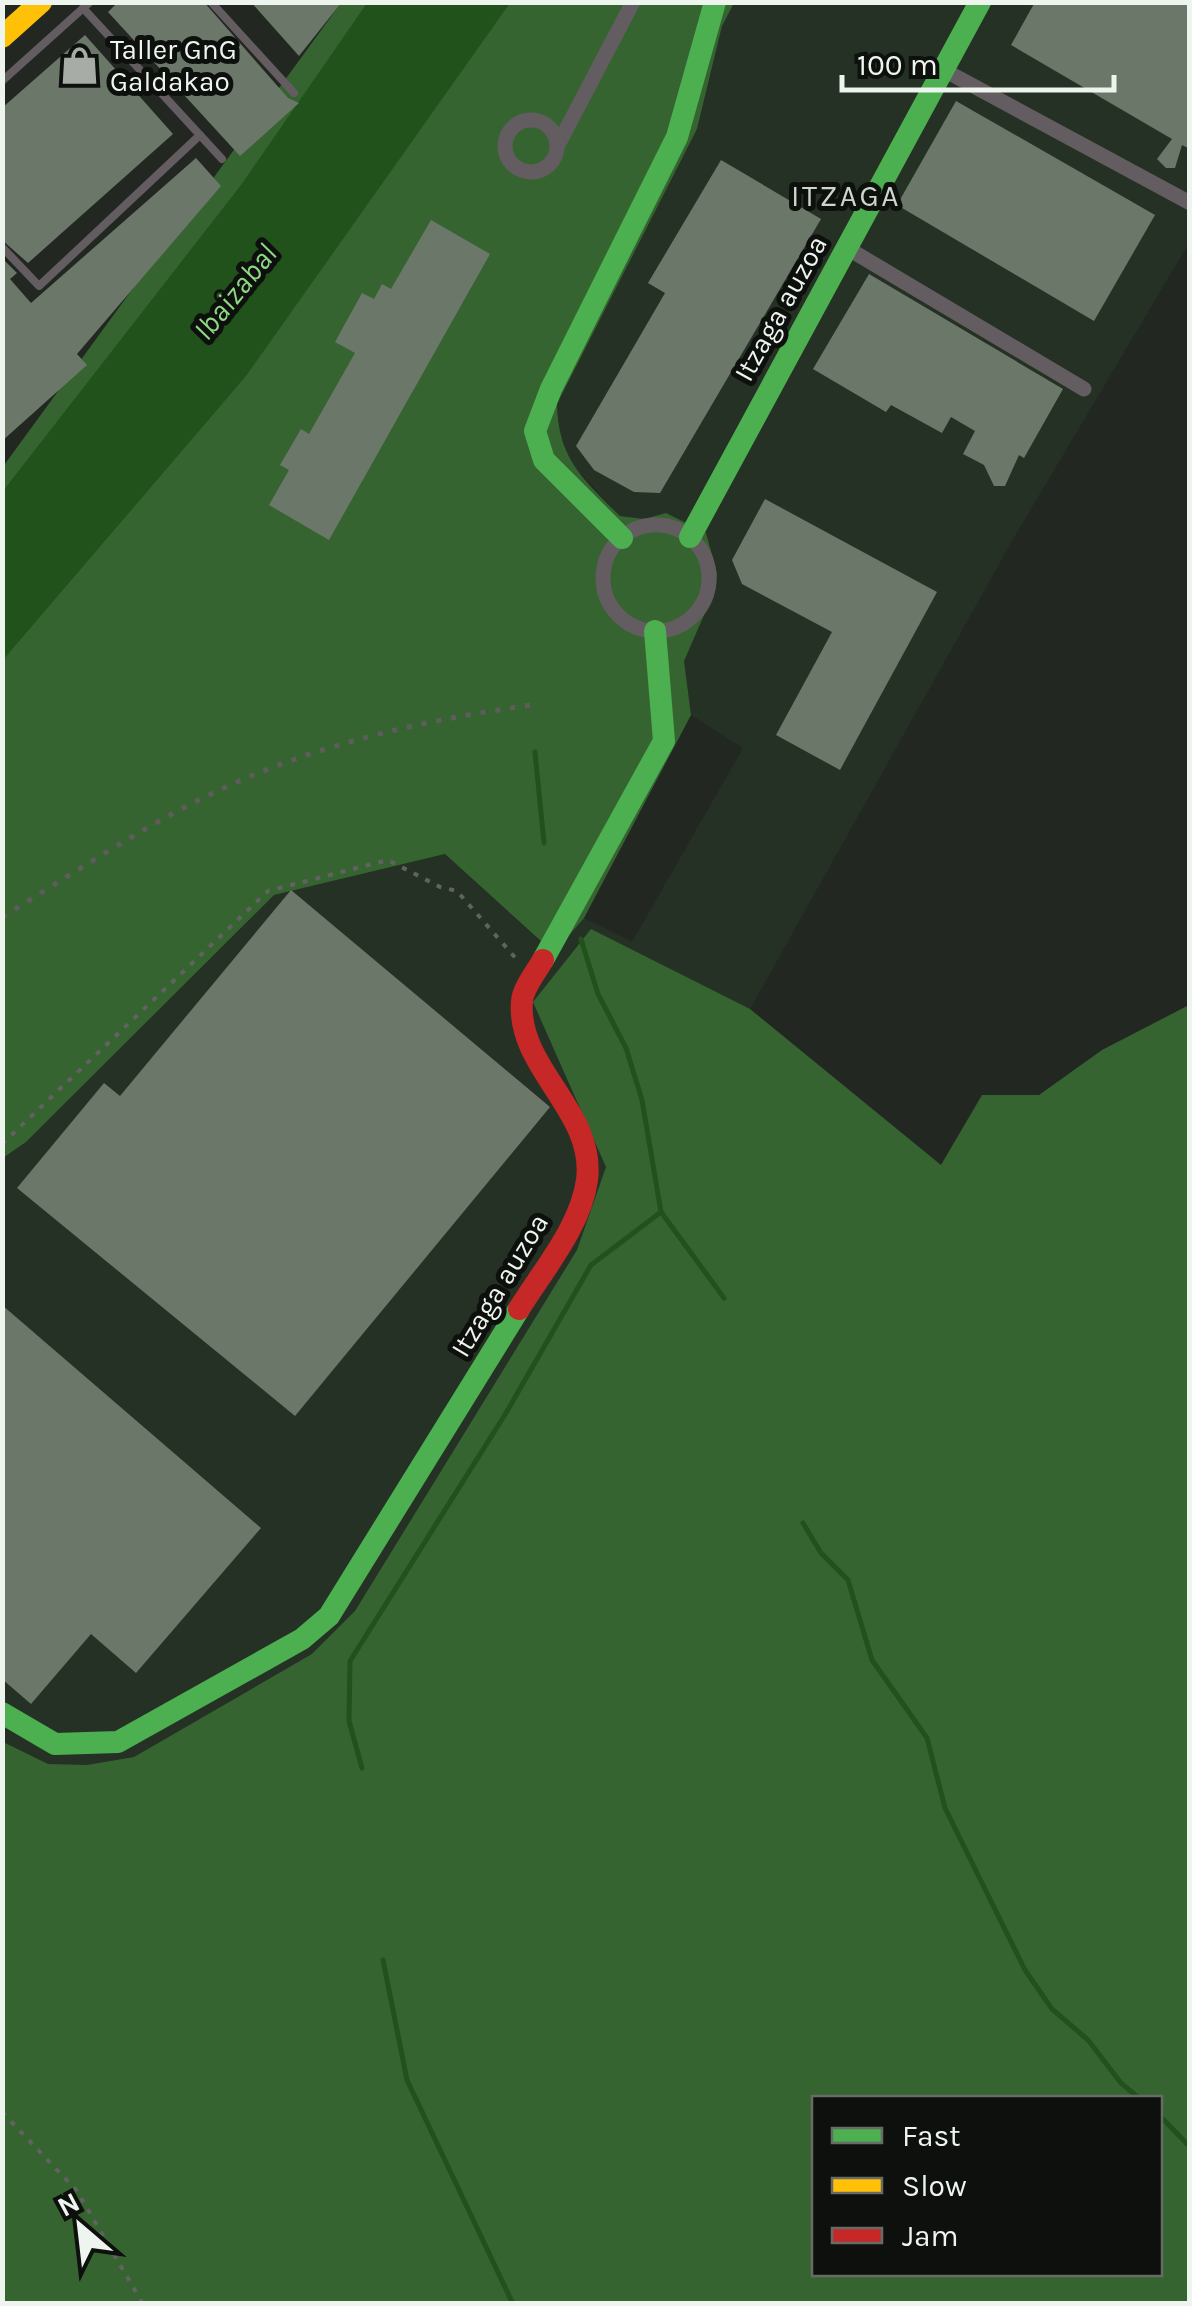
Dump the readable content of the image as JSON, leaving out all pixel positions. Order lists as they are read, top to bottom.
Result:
{
  "streets": {
    "main road": ["Itzaga auzoa"]
  },
  "districts": ["ITZAGA"],
  "water": ["Ibaizabal"],
  "places": {
    "shop": ["Taller GnG Galdakao"]
  },
  "legend": ["Fast", "Slow", "Jam"],
  "scale_bar": "100 m",
  "north": "top left"
}
